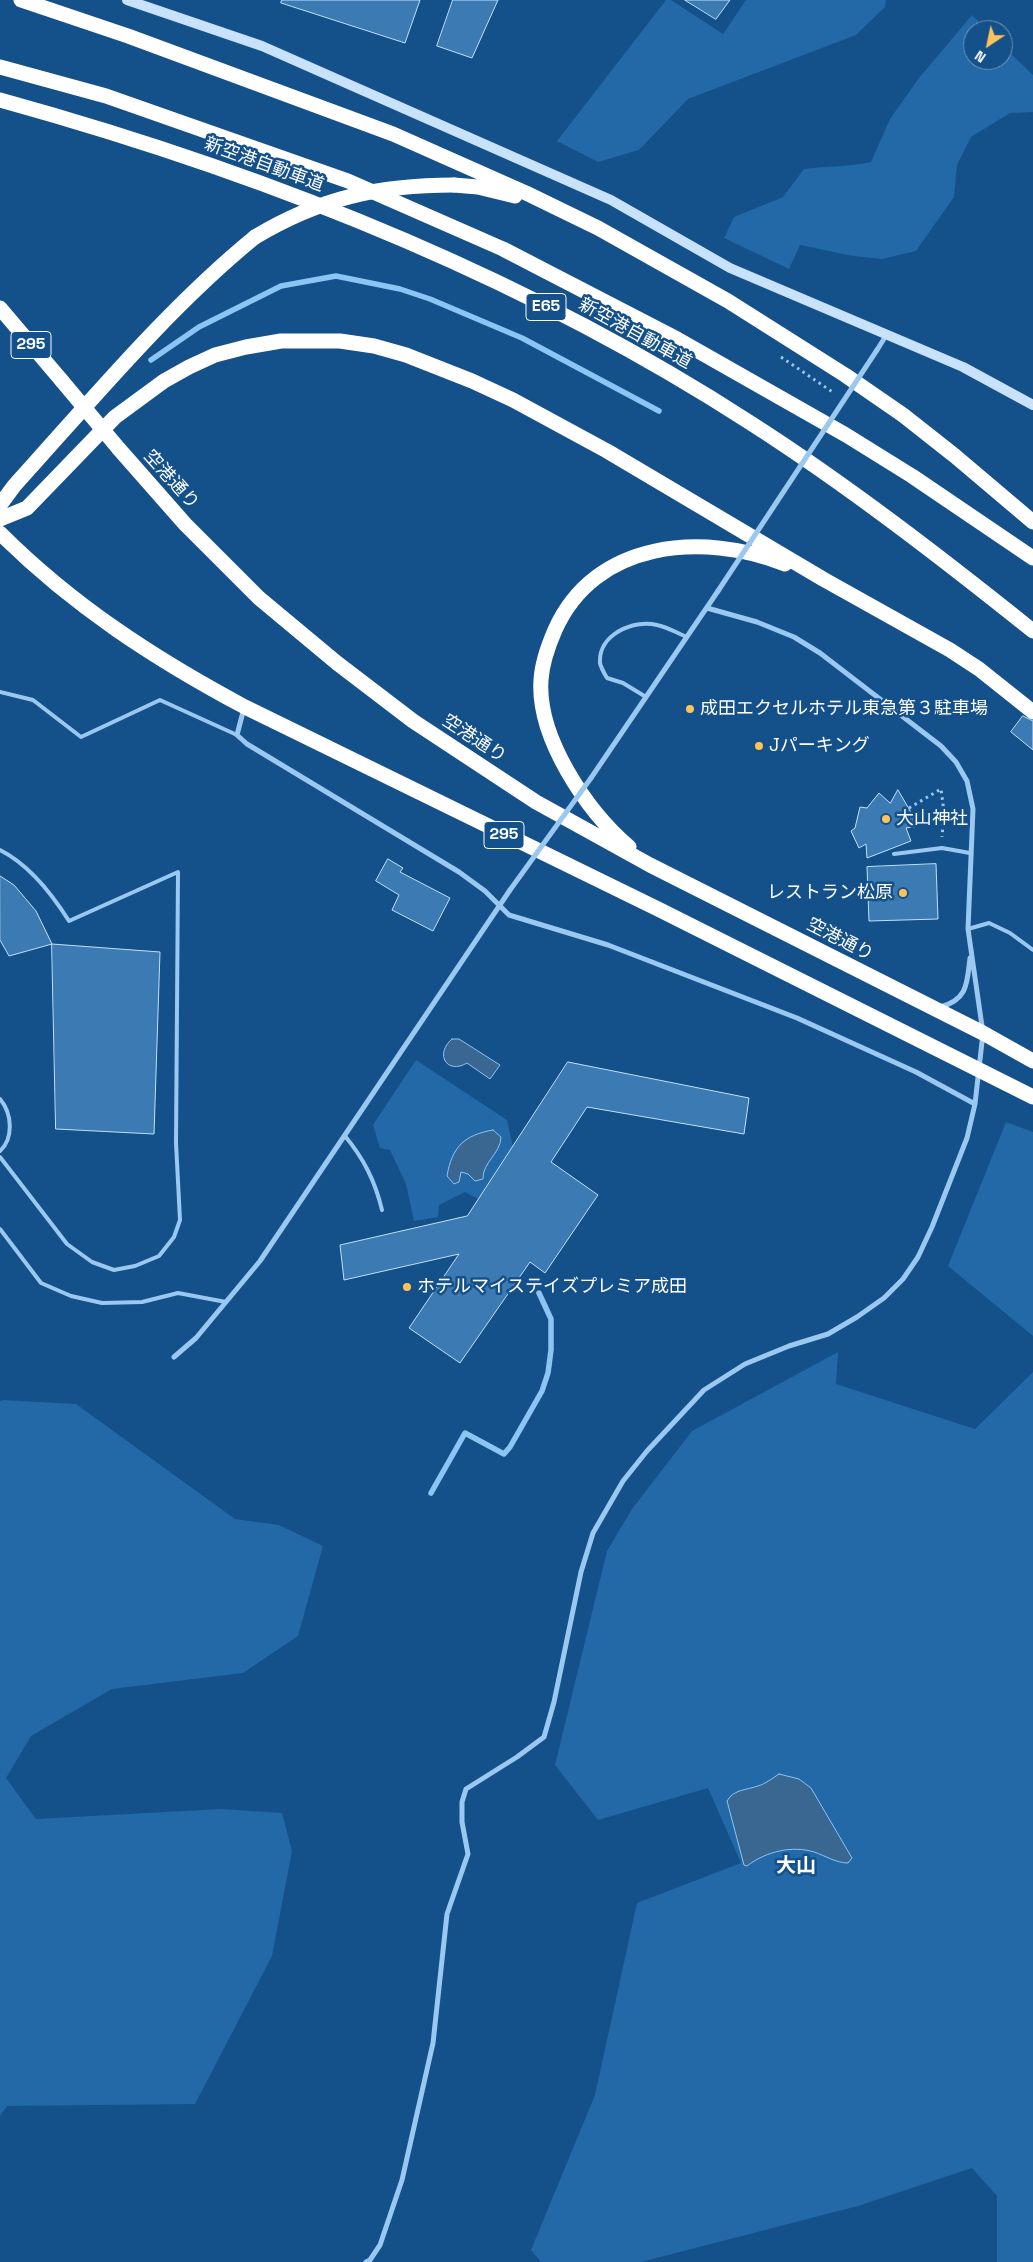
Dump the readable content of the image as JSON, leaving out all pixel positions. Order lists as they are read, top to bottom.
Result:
{
  "streets": {
    "highway": [
      "新空港自動車道",
      "E65",
      "295",
      "空港通り"
    ]
  },
  "districts": ["大山"],
  "places": [
    "成田エクセルホテル東急第３駐車場",
    "Jパーキング",
    "大山神社",
    "レストラン松原",
    "ホテルマイステイズプレミア成田"
  ],
  "north": "bottom left"
}
